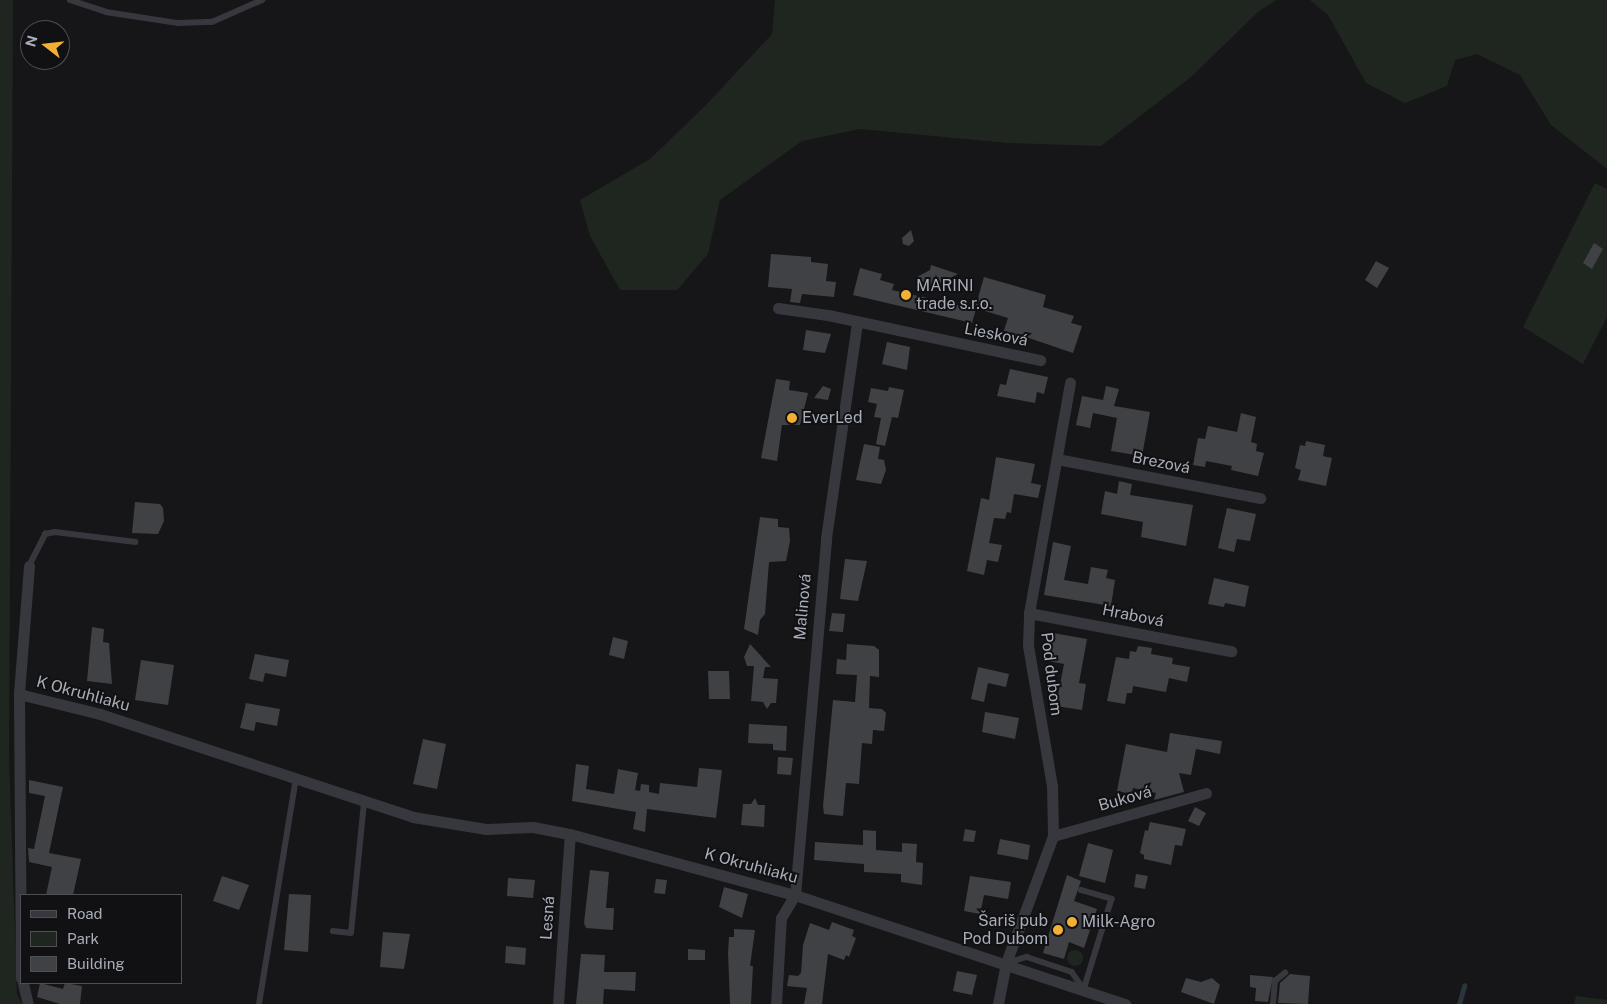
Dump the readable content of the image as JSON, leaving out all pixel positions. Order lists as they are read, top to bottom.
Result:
{
  "streets": {
    "street": [
      "Liesková",
      "Brezová",
      "Malinová",
      "Hrabová",
      "Pod dubom",
      "K Okruhliaku",
      "Buková",
      "Lesná"
    ]
  },
  "crossings": [
    ["Liesková", "Malinová"],
    ["Brezová", "Pod dubom"],
    ["Malinová", "K Okruhliaku"],
    ["Hrabová", "Pod dubom"],
    ["Pod dubom", "K Okruhliaku"],
    ["Pod dubom", "Buková"],
    ["K Okruhliaku", "Lesná"]
  ],
  "places": [
    "MARINI trade s.r.o.",
    "EverLed",
    "Milk-Agro",
    "Šariš pub Pod Dubom"
  ],
  "legend": ["Road", "Park", "Building"],
  "north": "left"
}
